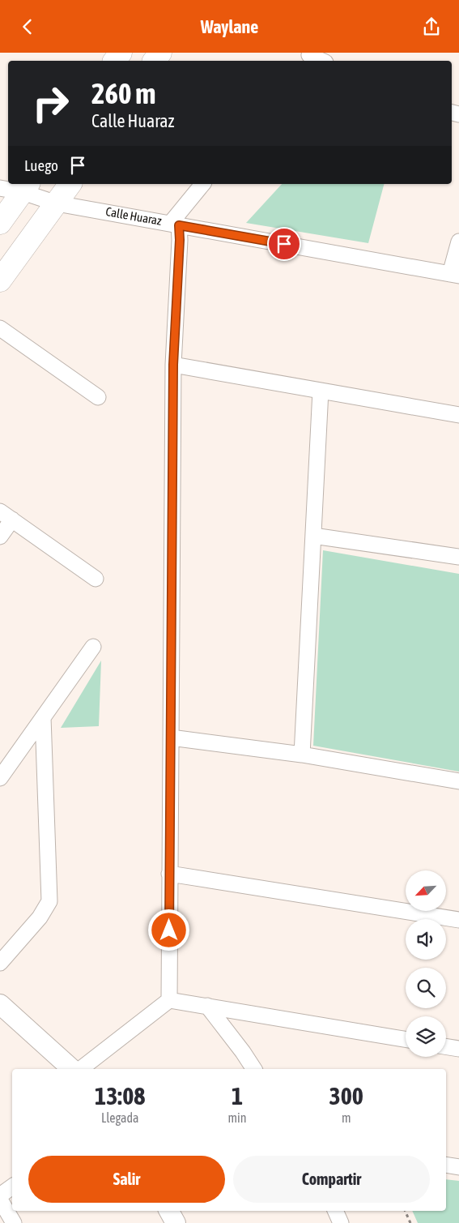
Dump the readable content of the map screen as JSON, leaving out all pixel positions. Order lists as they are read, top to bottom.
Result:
{
  "streets": {
    "street": ["Calle Huaraz"]
  },
  "north": "bottom left",
  "page": {
    "header": "Waylane",
    "turn": ["260 m", "Calle Huaraz"],
    "then": "Luego",
    "eta": [
      "13:08",
      "Llegada",
      "1",
      "min",
      "300",
      "m"
    ],
    "buttons": ["Salir", "Compartir"]
  }
}
